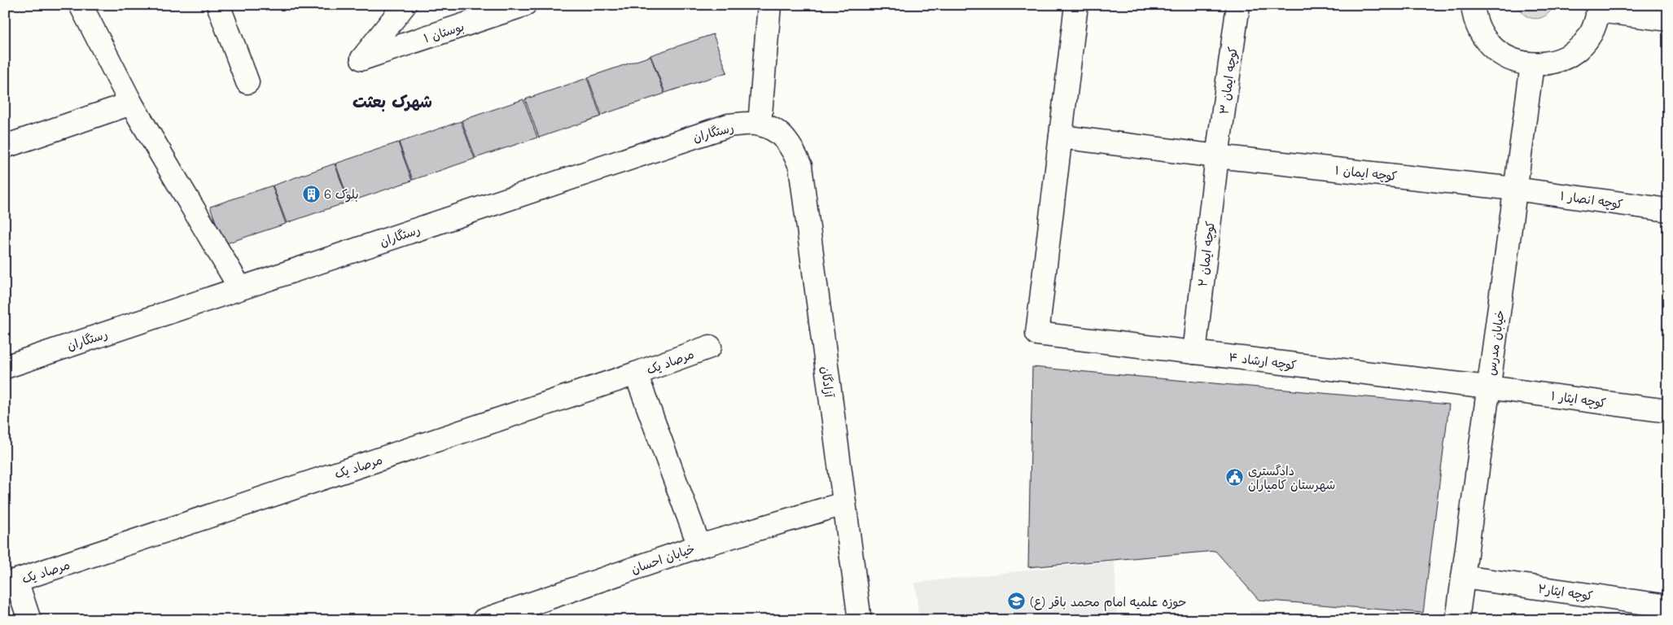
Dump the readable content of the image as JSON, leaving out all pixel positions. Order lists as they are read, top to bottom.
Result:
{
  "streets": {
    "street": [
      "بوستان ۱",
      "کوچه ایمان ۳",
      "رستگاران",
      "کوچه ایمان ۱",
      "کوچه انصار ۱",
      "کوچه ایمان ۲",
      "خیابان مدرس",
      "کوچه ارشاد ۴",
      "مرصاد یک",
      "آزادگان",
      "کوچه ایثار ۱",
      "خیابان احسان",
      "کوچه ایثار۲"
    ]
  },
  "crossings": [
    ["کوچه ایمان ۳", "کوچه ایمان ۱"],
    ["کوچه ایمان ۳", "کوچه ایمان ۲"],
    ["رستگاران", "آزادگان"],
    ["کوچه ایمان ۱", "کوچه انصار ۱"],
    ["کوچه ایمان ۱", "کوچه ایمان ۲"],
    ["کوچه ایمان ۱", "خیابان مدرس"],
    ["کوچه ایمان ۱", "کوچه ارشاد ۴"],
    ["کوچه انصار ۱", "خیابان مدرس"],
    ["کوچه ایمان ۲", "کوچه ارشاد ۴"],
    ["خیابان مدرس", "کوچه ارشاد ۴"],
    ["خیابان مدرس", "کوچه ایثار ۱"],
    ["خیابان مدرس", "کوچه ایثار۲"],
    ["کوچه ارشاد ۴", "کوچه ایثار ۱"],
    ["آزادگان", "خیابان احسان"]
  ],
  "districts": ["شهرک بعثت"],
  "places": {
    "building": ["بلوک 6"],
    "public building": ["دادگستری شهرستان کامیاران"],
    "school or university": ["حوزه علمیه امام محمد باقر (ع)"]
  }
}
